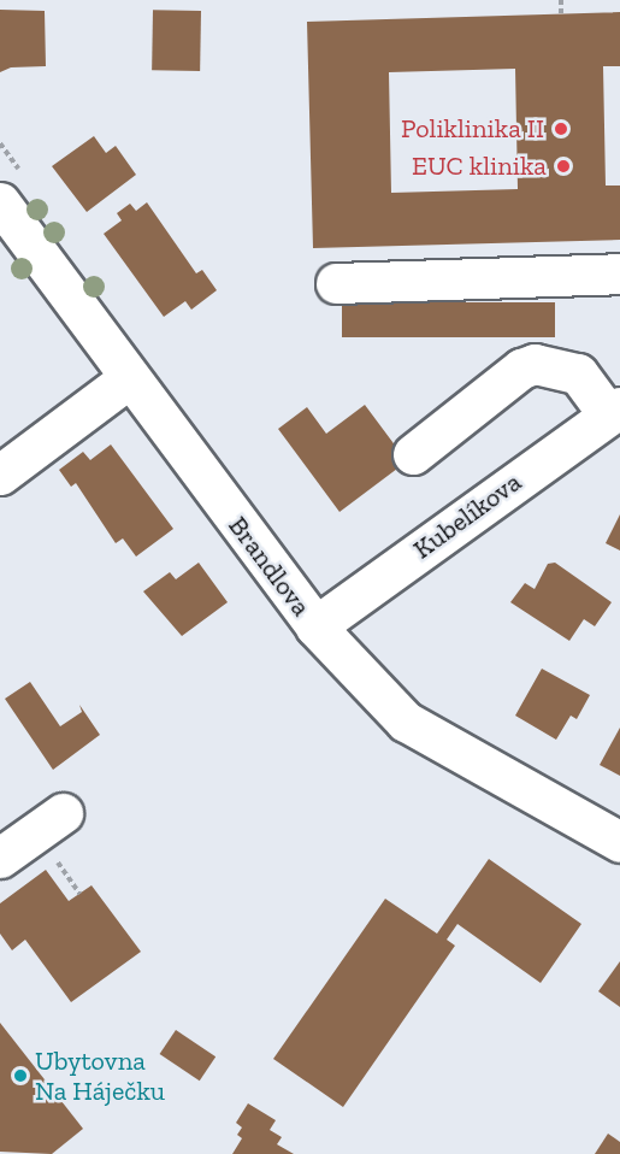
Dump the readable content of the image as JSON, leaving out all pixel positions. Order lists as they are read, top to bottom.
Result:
{
  "streets": {
    "street": ["Kubelíkova", "Brandlova"]
  },
  "crossings": [
    ["Kubelíkova", "Brandlova"]
  ],
  "places": ["Poliklinika II", "EUC klinika", "Ubytovna Na Háječku"]
}
